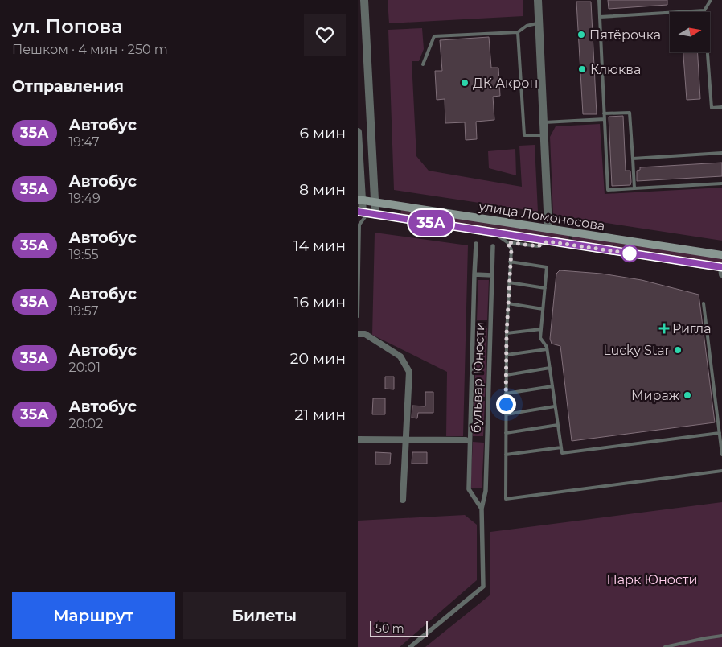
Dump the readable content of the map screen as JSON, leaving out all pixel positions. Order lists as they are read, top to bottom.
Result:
{
  "streets": {
    "main road": ["улица Ломоносова"],
    "street": ["бульвар Юности"]
  },
  "parks": ["Парк Юности"],
  "places": {
    "other": [
      "Пятёрочка",
      "Клюква",
      "ДК Акрон",
      "Lucky Star",
      "Мираж"
    ],
    "health": ["Ригла"]
  },
  "lines": ["bus line 35А"],
  "scale_bar": "50 m",
  "north": "right",
  "page": {
    "heading": [
      ["ул. Попова", "Пешком · 4 мин · 250 m"],
      "Отправления"
    ],
    "on_map": "35А",
    "list": [
      {
        "mark": "35А",
        "name": "Автобус",
        "note": "19:47",
        "value": "6 мин"
      },
      {
        "mark": "35А",
        "name": "Автобус",
        "note": "19:49",
        "value": "8 мин"
      },
      {
        "mark": "35А",
        "name": "Автобус",
        "note": "19:55",
        "value": "14 мин"
      },
      {
        "mark": "35А",
        "name": "Автобус",
        "note": "19:57",
        "value": "16 мин"
      },
      {
        "mark": "35А",
        "name": "Автобус",
        "note": "20:01",
        "value": "20 мин"
      },
      {
        "mark": "35А",
        "name": "Автобус",
        "note": "20:02",
        "value": "21 мин"
      }
    ],
    "buttons": ["Маршрут", "Билеты"],
    "scale": "50 m"
  }
}
